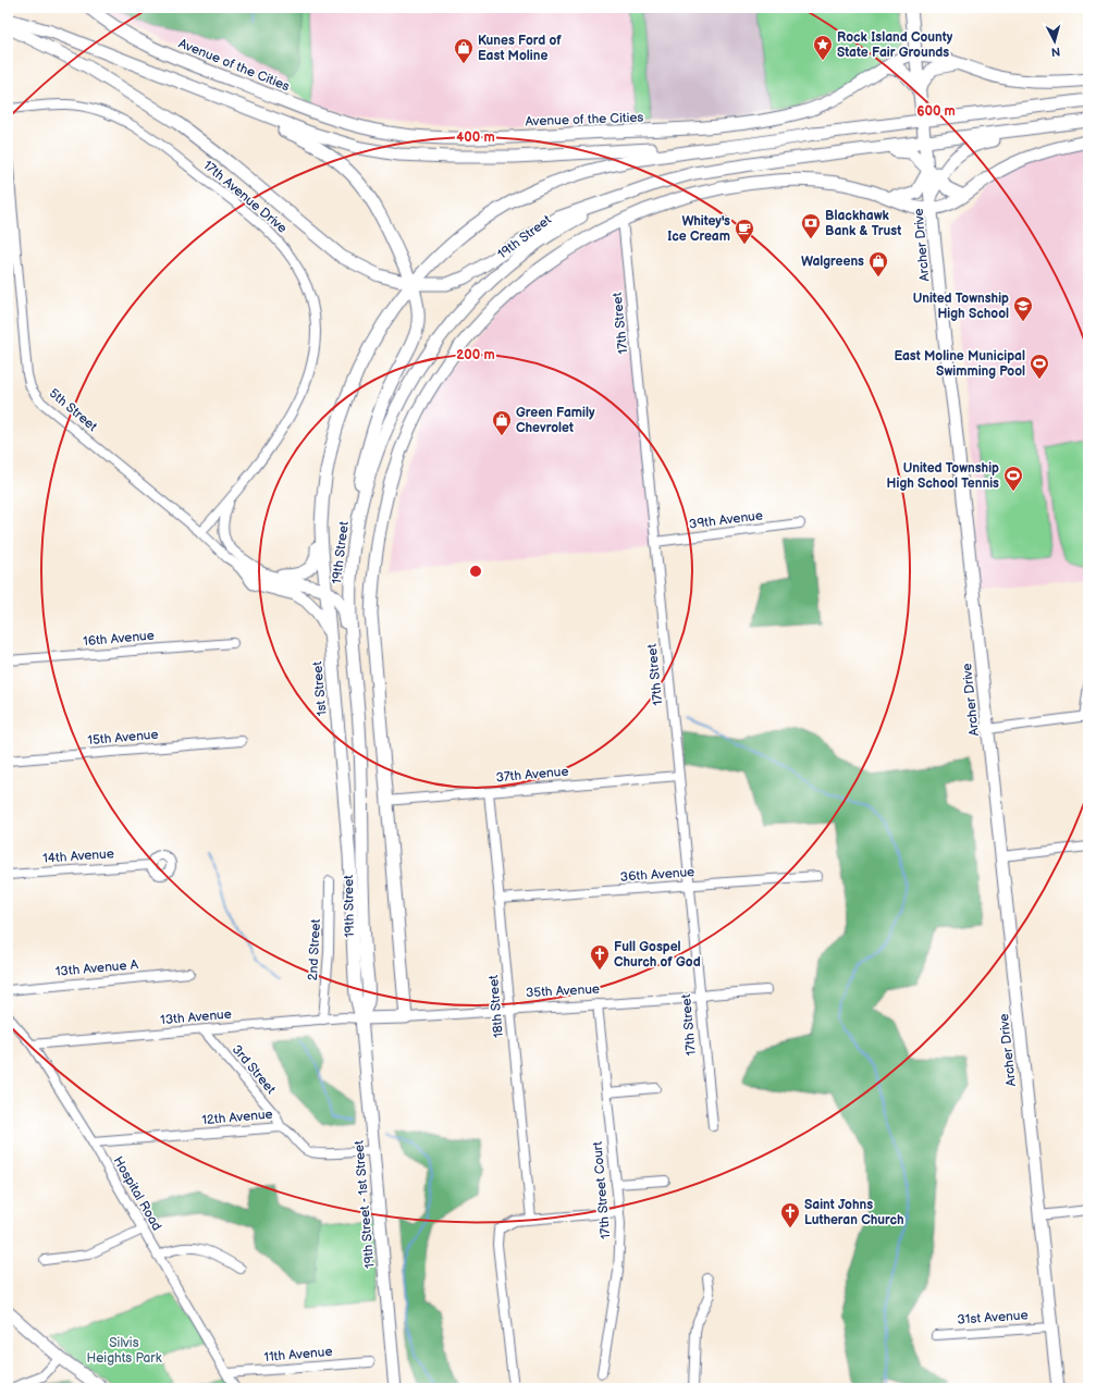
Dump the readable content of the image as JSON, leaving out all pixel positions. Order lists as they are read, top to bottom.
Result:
{
  "streets": {
    "main road": [
      "Avenue of the Cities",
      "19th Street",
      "Archer Drive",
      "1st Street",
      "35th Avenue",
      "19th Street - 1st Street"
    ],
    "street": [
      "17th Avenue Drive",
      "17th Street",
      "5th Street",
      "39th Avenue",
      "16th Avenue",
      "15th Avenue",
      "37th Avenue",
      "14th Avenue",
      "36th Avenue",
      "2nd Street",
      "13th Avenue A",
      "18th Street",
      "13th Avenue",
      "3rd Street",
      "12th Avenue",
      "17th Street Court",
      "Hospital Road",
      "31st Avenue",
      "11th Avenue"
    ]
  },
  "crossings": [
    ["Avenue of the Cities", "Archer Drive"],
    ["17th Avenue Drive", "5th Street"],
    ["19th Street", "1st Street"],
    ["19th Street", "35th Avenue"],
    ["19th Street", "13th Avenue"],
    ["19th Street", "19th Street - 1st Street"],
    ["Archer Drive", "31st Avenue"],
    ["17th Street", "39th Avenue"],
    ["17th Street", "37th Avenue"],
    ["17th Street", "36th Avenue"],
    ["17th Street", "35th Avenue"],
    ["1st Street", "35th Avenue"],
    ["1st Street", "13th Avenue"],
    ["1st Street", "19th Street - 1st Street"],
    ["37th Avenue", "18th Street"],
    ["36th Avenue", "18th Street"],
    ["2nd Street", "13th Avenue"],
    ["35th Avenue", "18th Street"],
    ["35th Avenue", "13th Avenue"],
    ["35th Avenue", "17th Street Court"],
    ["35th Avenue", "19th Street - 1st Street"],
    ["13th Avenue", "3rd Street"],
    ["13th Avenue", "Hospital Road"],
    ["13th Avenue", "19th Street - 1st Street"],
    ["3rd Street", "12th Avenue"],
    ["12th Avenue", "Hospital Road"],
    ["12th Avenue", "19th Street - 1st Street"],
    ["Hospital Road", "11th Avenue"]
  ],
  "parks": ["Silvis Heights Park"],
  "places": {
    "place": ["Rock Island County State Fair Grounds"],
    "shop": ["Kunes Ford of East Moline", "Walgreens", "Green Family Chevrolet"],
    "bank": ["Blackhawk Bank & Trust"],
    "cafe": ["Whitey's Ice Cream"],
    "school or university": ["United Township High School"],
    "sports": ["East Moline Municipal Swimming Pool", "United Township High School Tennis"],
    "church": ["Full Gospel Church of God", "Saint Johns Lutheran Church"]
  },
  "north": "bottom",
  "rings": ["600 m", "400 m", "200 m"]
}
